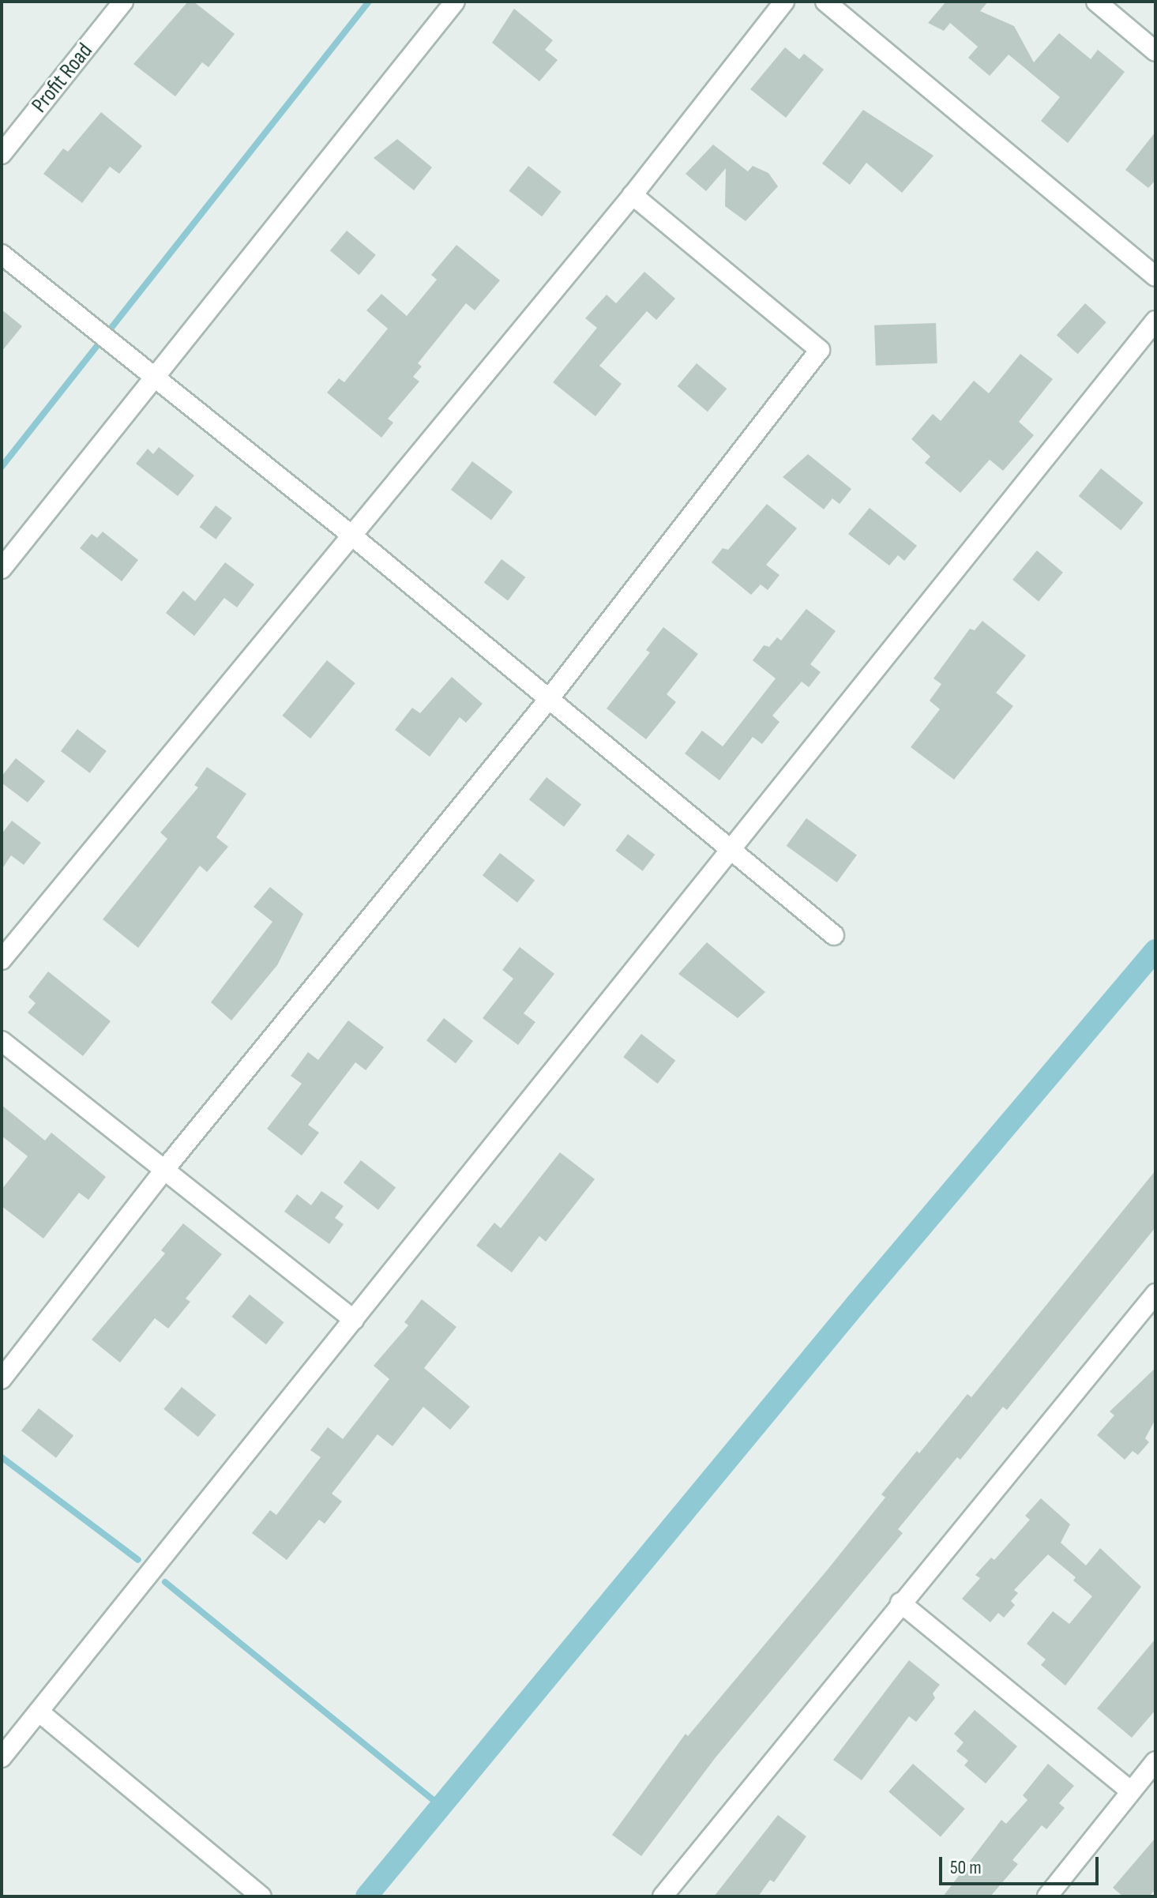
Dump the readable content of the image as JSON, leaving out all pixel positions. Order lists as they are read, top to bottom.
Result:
{
  "streets": {
    "street": ["Profit Road"]
  },
  "scale_bar": "50 m"
}
